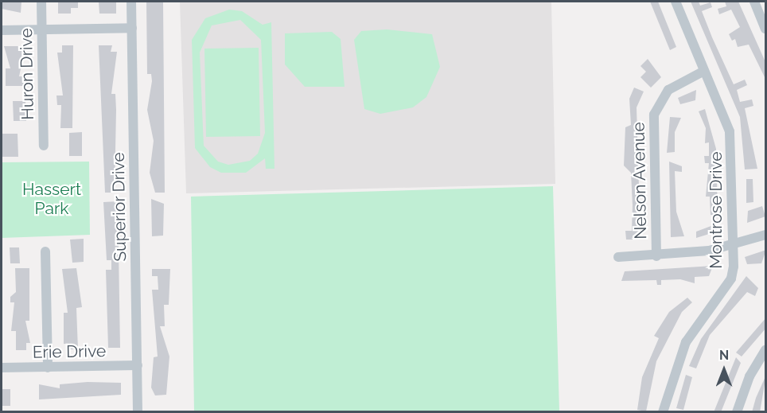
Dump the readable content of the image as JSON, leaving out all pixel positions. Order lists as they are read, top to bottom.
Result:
{
  "streets": {
    "street": [
      "Huron Drive",
      "Nelson Avenue",
      "Superior Drive",
      "Montrose Drive",
      "Erie Drive"
    ]
  },
  "crossings": [
    ["Nelson Avenue", "Montrose Drive"],
    ["Superior Drive", "Erie Drive"]
  ],
  "parks": ["Hassert Park"],
  "north": "top"
}
